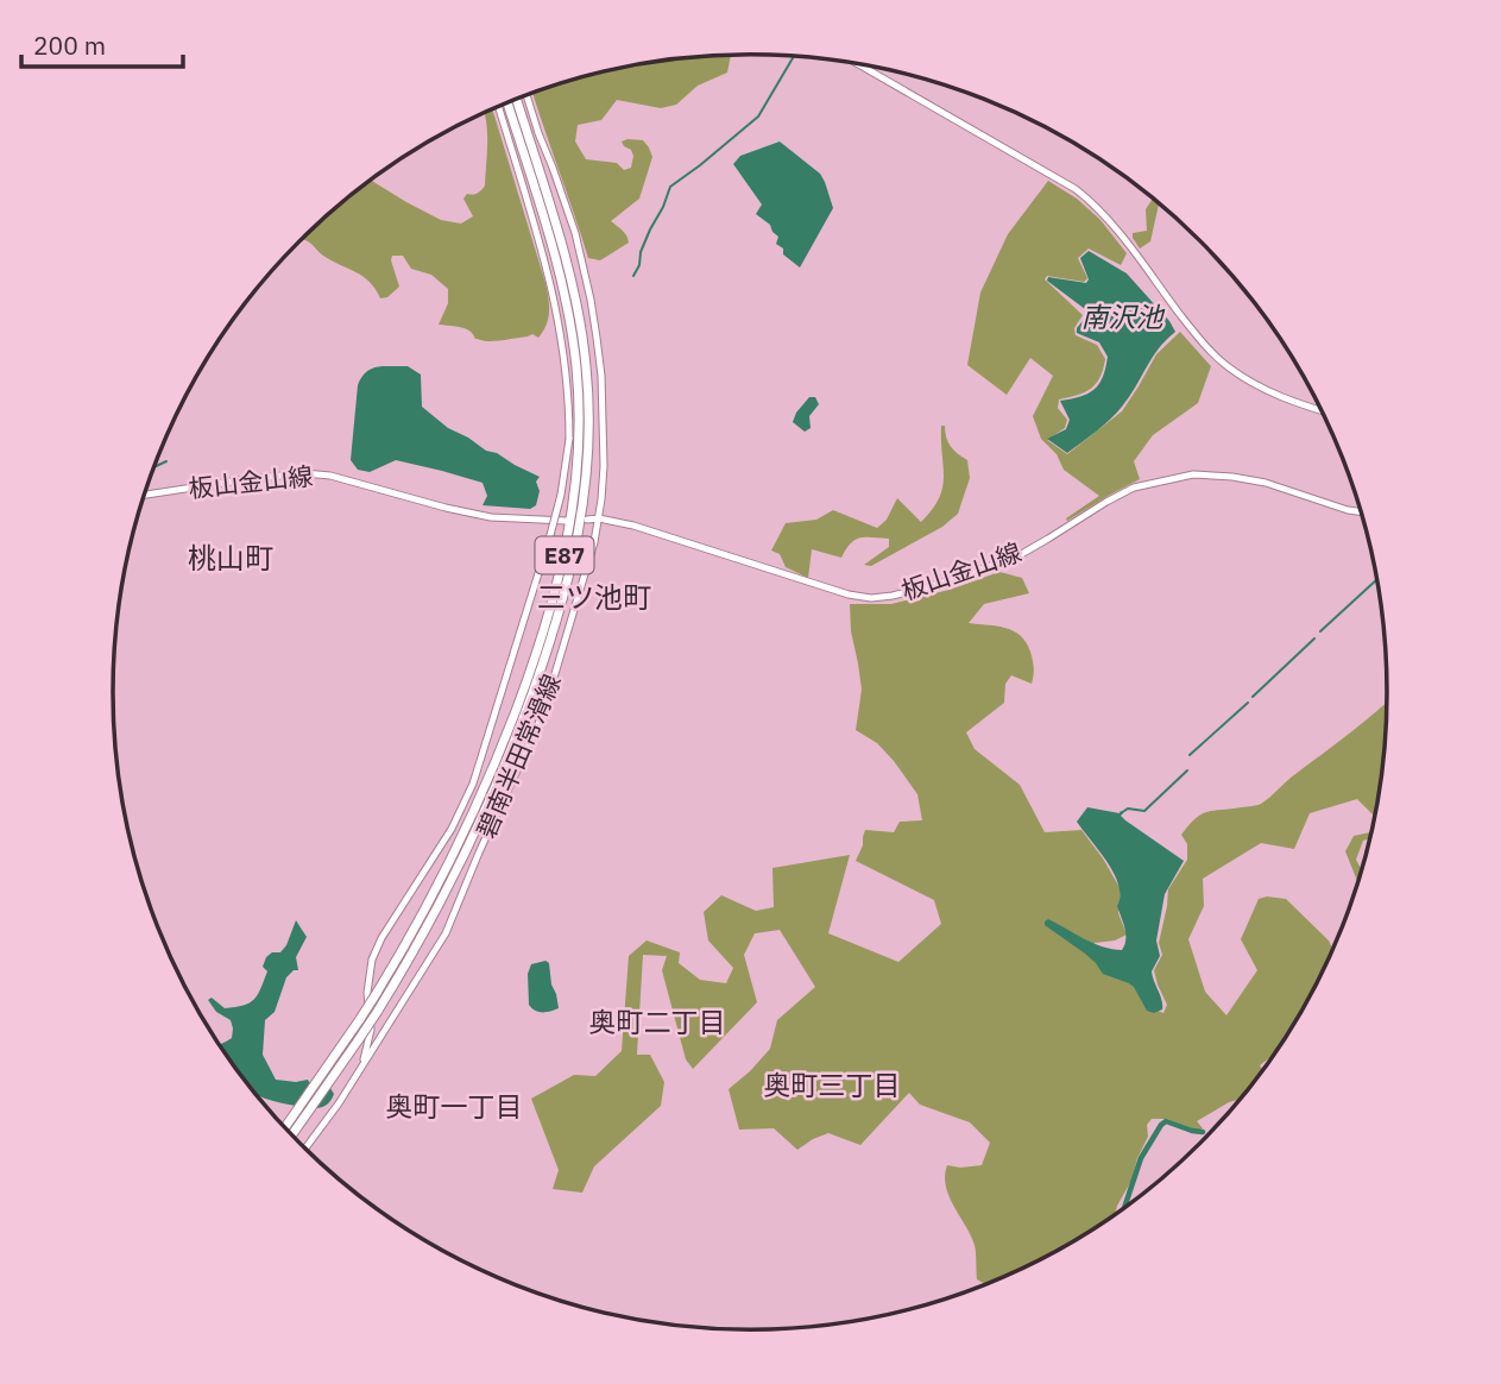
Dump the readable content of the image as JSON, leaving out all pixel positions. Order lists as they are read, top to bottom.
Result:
{
  "streets": {
    "highway": ["E87"],
    "main road": ["板山金山線", "碧南半田常滑線"]
  },
  "crossings": [
    ["板山金山線", "碧南半田常滑線"],
    ["E87", "碧南半田常滑線"]
  ],
  "districts": [
    "桃山町",
    "三ツ池町",
    "奥町二丁目",
    "奥町三丁目",
    "奥町一丁目"
  ],
  "water": ["南沢池"],
  "scale_bar": "200 m"
}
